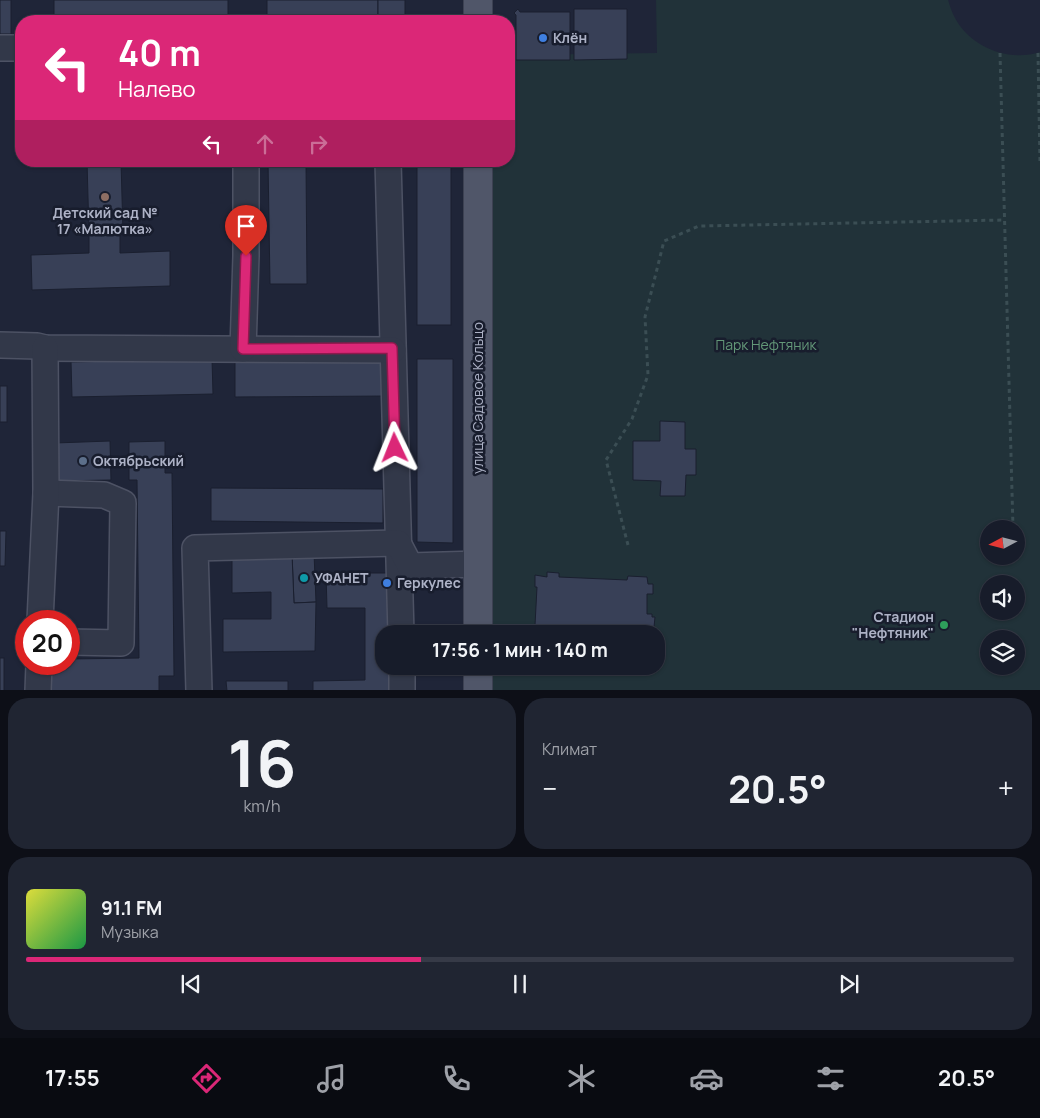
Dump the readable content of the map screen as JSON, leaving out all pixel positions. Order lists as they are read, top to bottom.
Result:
{
  "streets": {
    "main road": ["улица Садовое Кольцо"]
  },
  "parks": ["Парк Нефтяник"],
  "places": [
    "Клён",
    "Детский сад № 17 «Малютка»",
    "Октябрьский",
    "УФАНЕТ",
    "Геркулес",
    "Стадион \"Нефтяник\""
  ],
  "north": "left",
  "page": {
    "turn": ["40 m", "Налево"],
    "limit": "20",
    "trip": "17:56 · 1 мин · 140 m",
    "tile": [
      ["16", "km/h"],
      "Климат"
    ],
    "heat": ["−", "20.5°", "+"],
    "song": ["91.1 FM", "Музыка"],
    "tabs": ["17:55", "20.5°"]
  }
}
